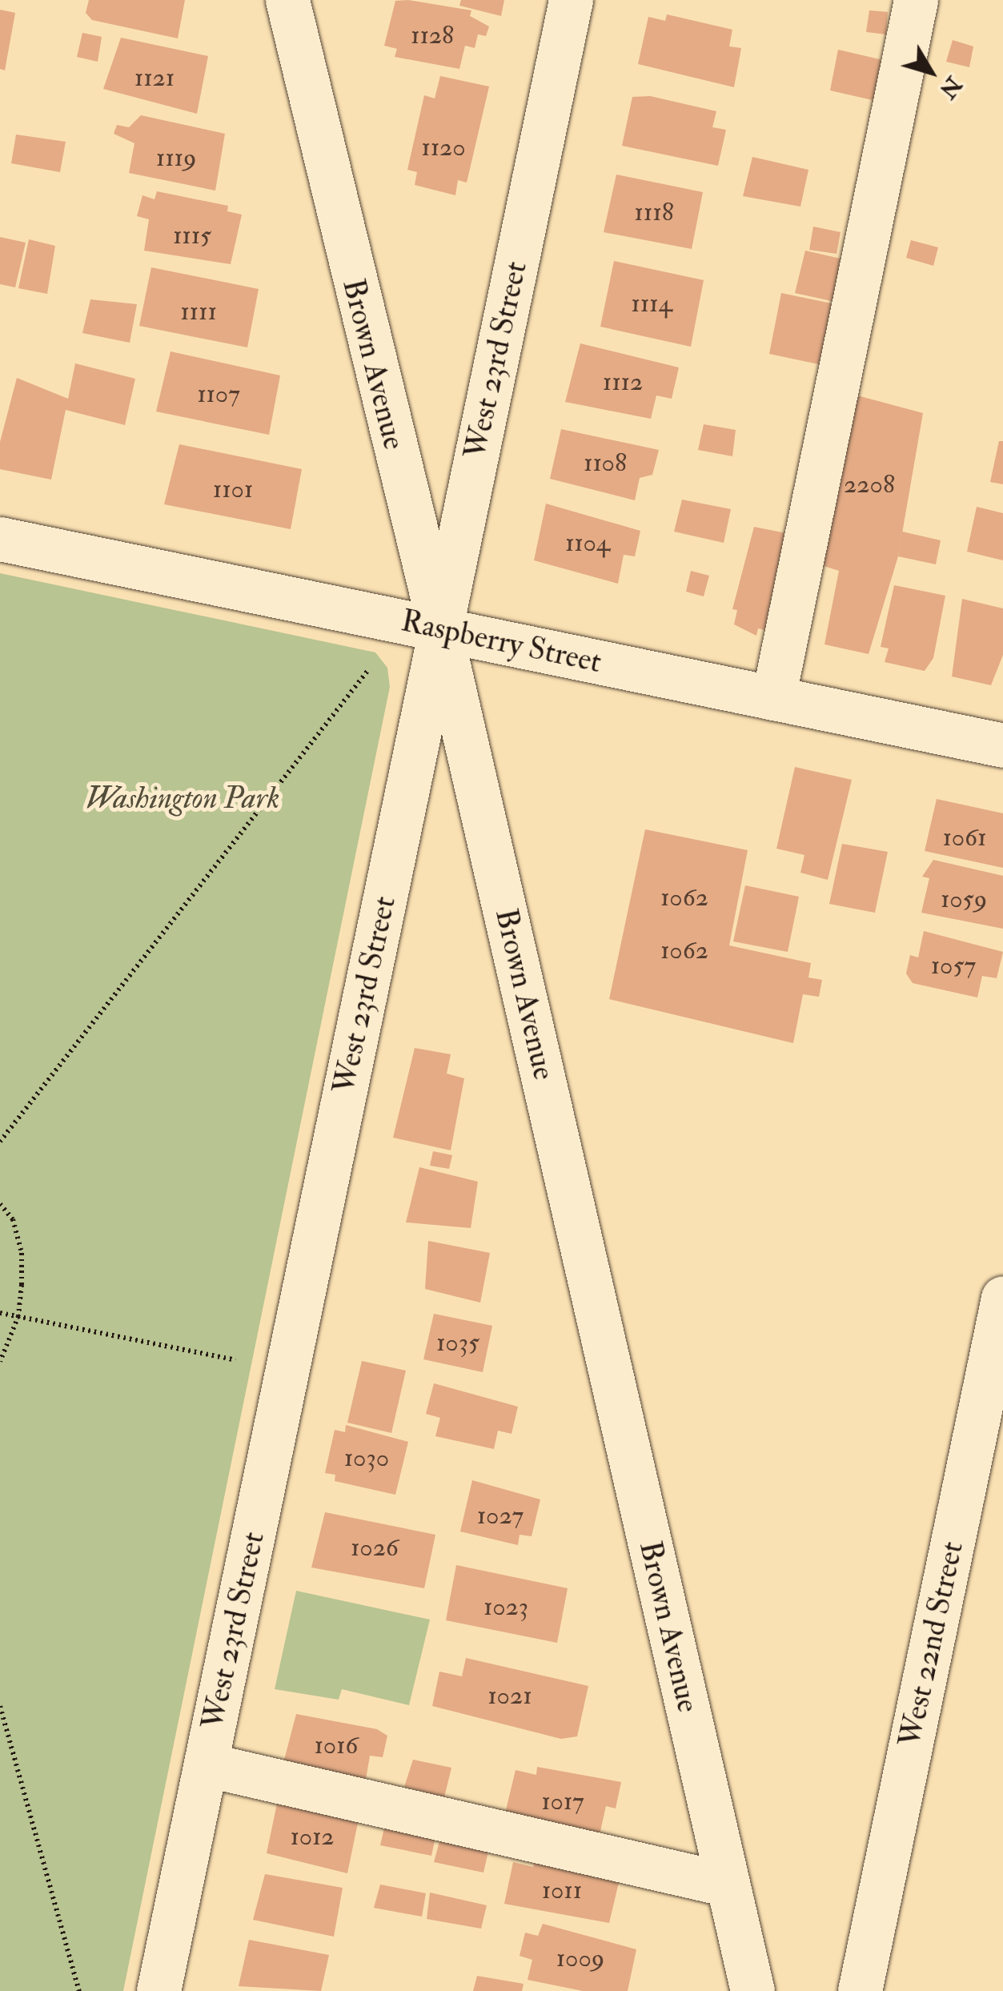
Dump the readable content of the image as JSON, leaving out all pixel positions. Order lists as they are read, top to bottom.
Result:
{
  "streets": {
    "street": [
      "West 23rd Street",
      "Brown Avenue",
      "Raspberry Street",
      "West 22nd Street"
    ]
  },
  "crossings": [
    ["West 23rd Street", "Brown Avenue"],
    ["West 23rd Street", "Raspberry Street"],
    ["Brown Avenue", "Raspberry Street"]
  ],
  "parks": ["Washington Park"],
  "house_numbers": [
    "1128",
    "1121",
    "1120",
    "1119",
    "1118",
    "1115",
    "1114",
    "1111",
    "1112",
    "1107",
    "1108",
    "2208",
    "1101",
    "1104",
    "1061",
    "1062",
    "1059",
    "1062",
    "1057",
    "1035",
    "1030",
    "1027",
    "1026",
    "1023",
    "1021",
    "1016",
    "1017",
    "1012",
    "1011",
    "1009"
  ],
  "north": "bottom right"
}
